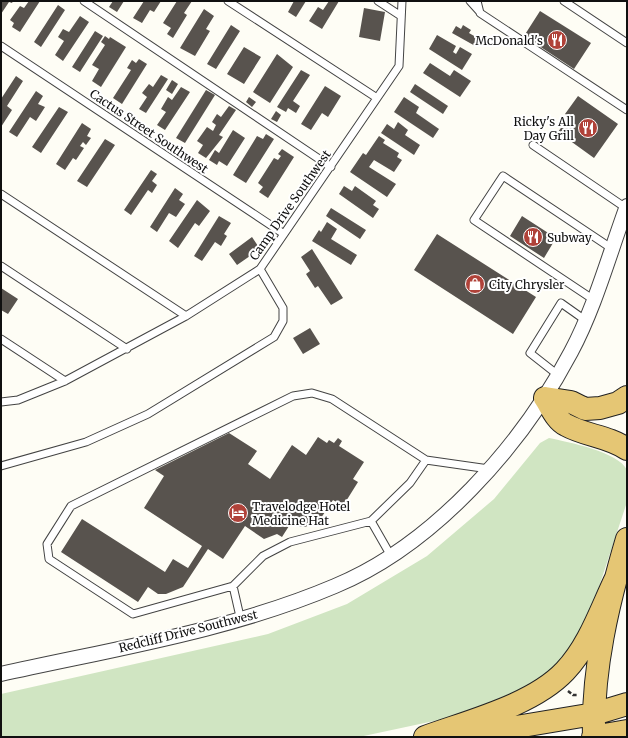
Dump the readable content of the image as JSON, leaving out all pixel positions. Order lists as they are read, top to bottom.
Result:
{
  "streets": {
    "street": ["Redcliff Drive Southwest"],
    "lane": ["Cactus Street Southwest", "Camp Drive Southwest"]
  },
  "crossings": [
    ["Cactus Street Southwest", "Camp Drive Southwest"]
  ],
  "places": {
    "restaurant": ["McDonald's", "Ricky's All Day Grill", "Subway"],
    "shop": ["City Chrysler"],
    "hotel": ["Travelodge Hotel Medicine Hat"]
  }
}
